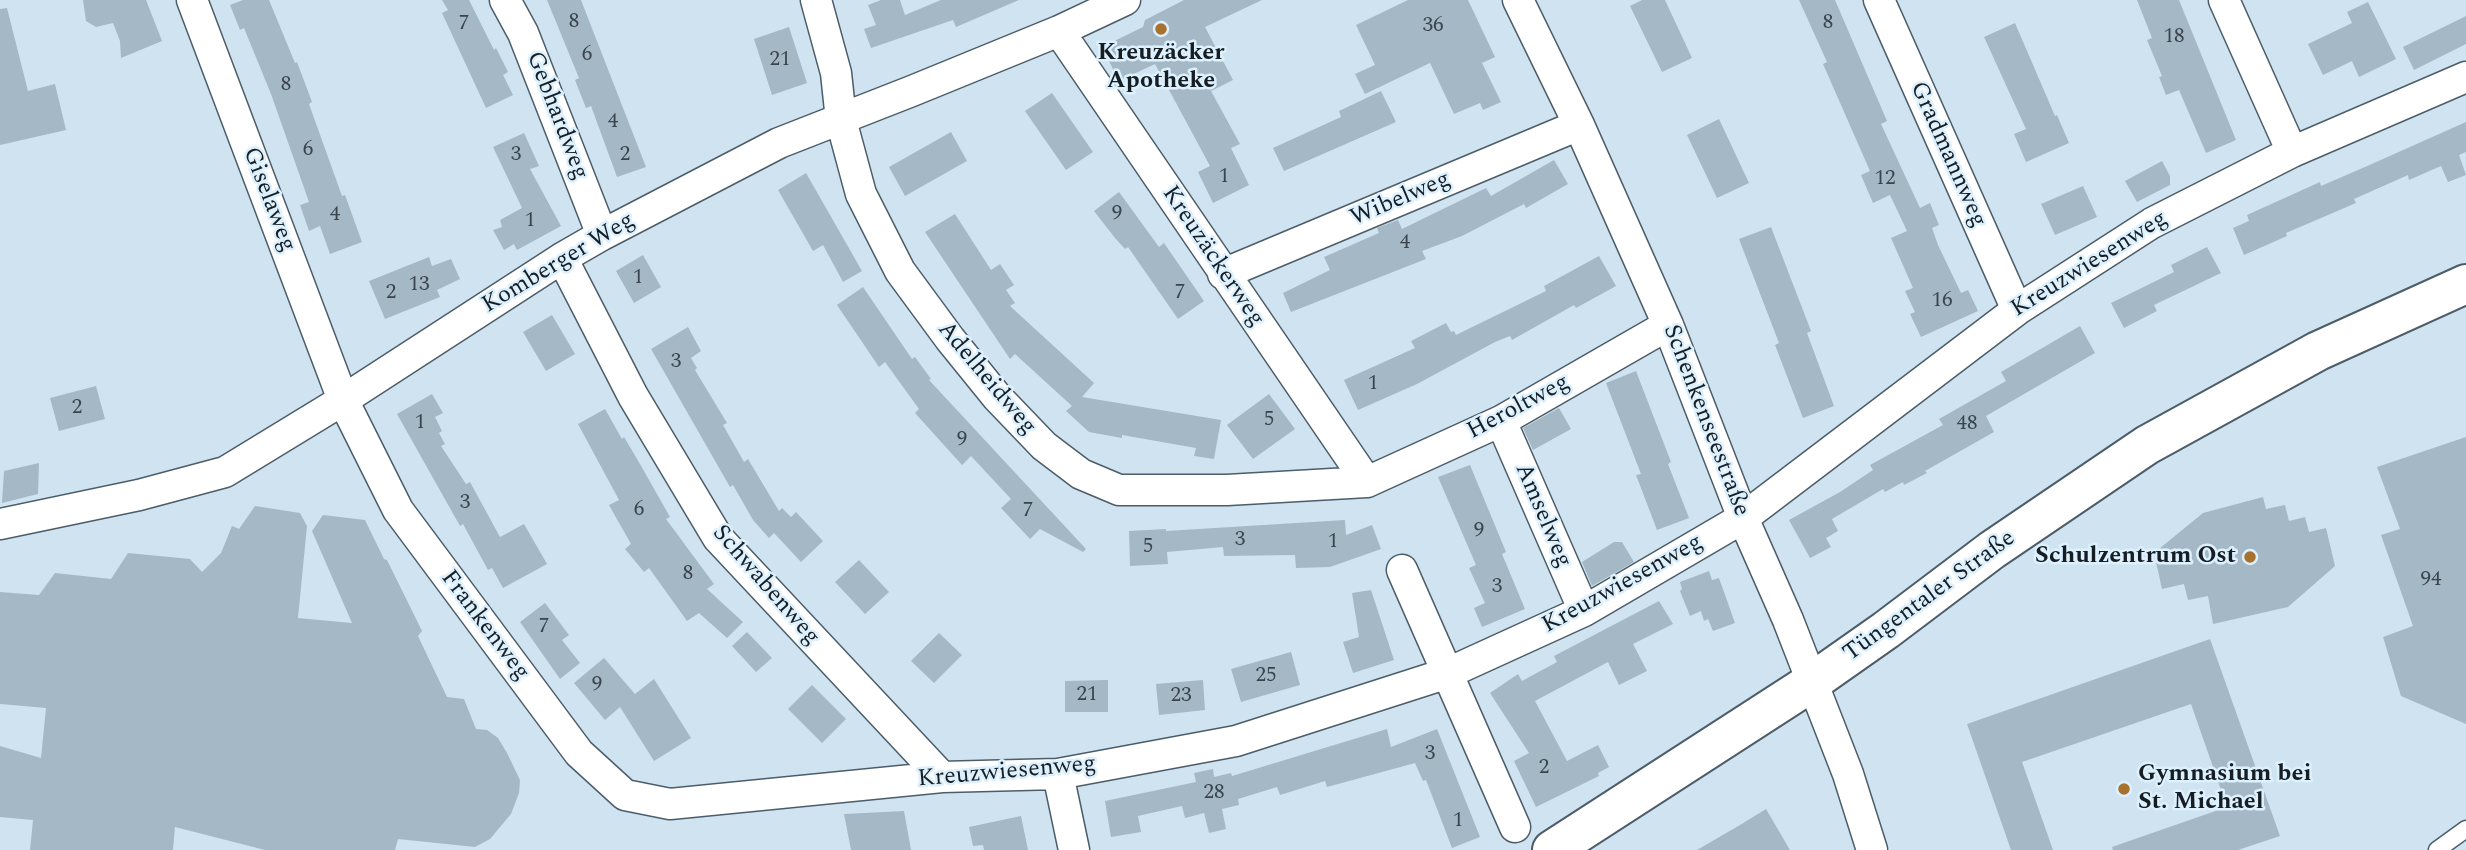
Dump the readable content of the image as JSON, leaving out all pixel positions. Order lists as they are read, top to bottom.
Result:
{
  "streets": {
    "street": [
      "Gebhardweg",
      "Gradmannweg",
      "Giselaweg",
      "Wibelweg",
      "Kreuzäckerweg",
      "Komberger Weg",
      "Kreuzwiesenweg",
      "Adelheidweg",
      "Heroltweg",
      "Schenkenseestraße",
      "Amselweg",
      "Schwabenweg",
      "Tüngentaler Straße",
      "Frankenweg"
    ]
  },
  "crossings": [
    ["Gebhardweg", "Komberger Weg"],
    ["Gradmannweg", "Kreuzwiesenweg"],
    ["Giselaweg", "Komberger Weg"],
    ["Giselaweg", "Frankenweg"],
    ["Wibelweg", "Kreuzäckerweg"],
    ["Wibelweg", "Schenkenseestraße"],
    ["Kreuzäckerweg", "Komberger Weg"],
    ["Kreuzäckerweg", "Adelheidweg"],
    ["Kreuzäckerweg", "Heroltweg"],
    ["Komberger Weg", "Adelheidweg"],
    ["Komberger Weg", "Schwabenweg"],
    ["Komberger Weg", "Frankenweg"],
    ["Kreuzwiesenweg", "Schenkenseestraße"],
    ["Kreuzwiesenweg", "Amselweg"],
    ["Kreuzwiesenweg", "Schwabenweg"],
    ["Kreuzwiesenweg", "Frankenweg"],
    ["Adelheidweg", "Heroltweg"],
    ["Heroltweg", "Schenkenseestraße"],
    ["Heroltweg", "Amselweg"],
    ["Schenkenseestraße", "Tüngentaler Straße"]
  ],
  "places": ["Kreuzäcker Apotheke", "Schulzentrum Ost", "Gymnasium bei St. Michael"],
  "house_numbers": [
    "8",
    "8",
    "7",
    "36",
    "18",
    "6",
    "21",
    "8",
    "4",
    "6",
    "3",
    "2",
    "1",
    "12",
    "9",
    "4",
    "1",
    "4",
    "1",
    "13",
    "2",
    "7",
    "16",
    "3",
    "1",
    "2",
    "5",
    "1",
    "48",
    "9",
    "3",
    "6",
    "7",
    "9",
    "3",
    "1",
    "5",
    "8",
    "94",
    "3",
    "7",
    "25",
    "9",
    "21",
    "23",
    "3",
    "2",
    "28",
    "1"
  ]
}
